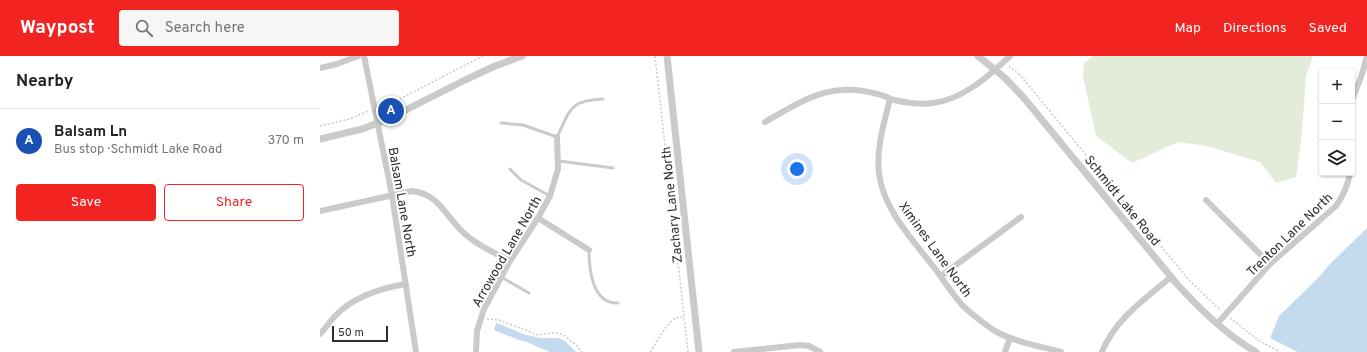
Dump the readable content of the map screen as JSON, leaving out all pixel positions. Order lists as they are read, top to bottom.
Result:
{
  "streets": {
    "street": [
      "Schmidt Lake Road",
      "Balsam Lane North",
      "Zachary Lane North",
      "Trenton Lane North",
      "Ximines Lane North",
      "Arrowood Lane North"
    ]
  },
  "crossings": [
    ["Schmidt Lake Road", "Trenton Lane North"]
  ],
  "scale_bar": "50 m",
  "page": {
    "header": "Waypost",
    "search": "Search here",
    "nav": ["Map", "Directions", "Saved"],
    "heading": "Nearby",
    "map_buttons": ["+", "−"],
    "pins": "A",
    "list": [
      {
        "mark": "A",
        "name": "Balsam Ln",
        "note": "Bus stop · Schmidt Lake Road",
        "value": "370 m"
      }
    ],
    "buttons": ["Save", "Share"],
    "scale": "50 m"
  }
}
